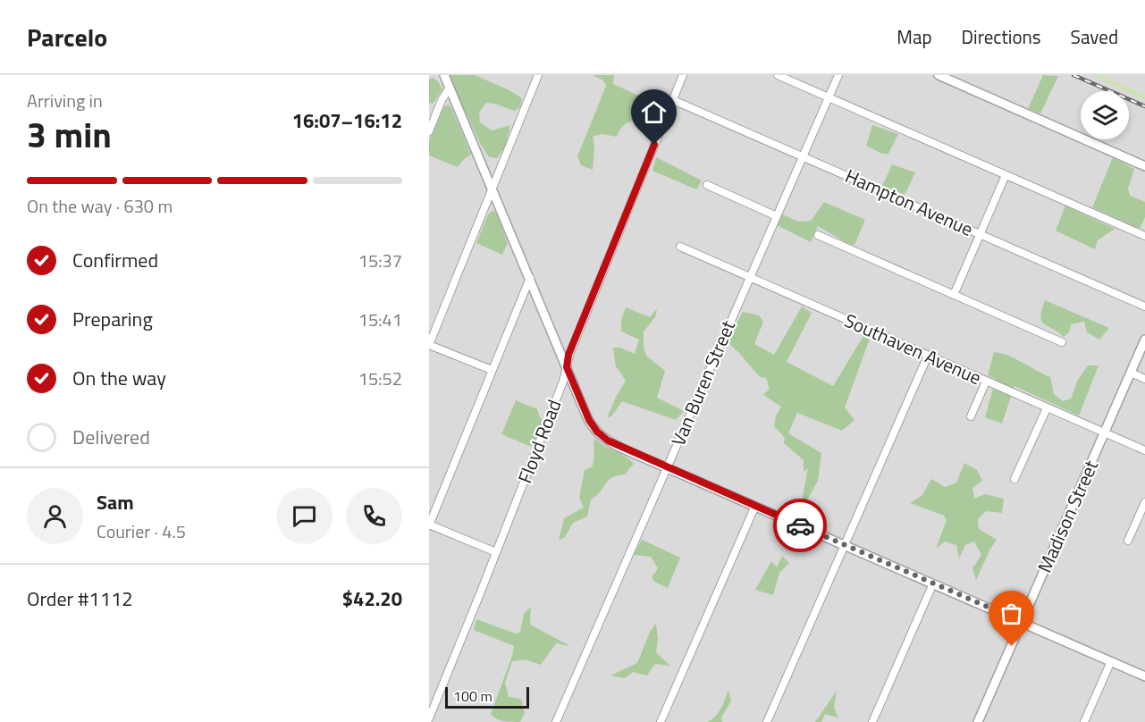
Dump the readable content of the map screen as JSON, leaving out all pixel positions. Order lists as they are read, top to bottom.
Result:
{
  "streets": {
    "street": [
      "Hampton Avenue",
      "Southaven Avenue",
      "Van Buren Street",
      "Floyd Road",
      "Madison Street"
    ]
  },
  "crossings": [
    ["Hampton Avenue", "Van Buren Street"],
    ["Hampton Avenue", "Floyd Road"],
    ["Southaven Avenue", "Van Buren Street"],
    ["Southaven Avenue", "Madison Street"]
  ],
  "scale_bar": "100 m",
  "page": {
    "header": "Parcelo",
    "nav": ["Map", "Directions", "Saved"],
    "heading": ["3 min", "Arriving in", "16:07–16:12"],
    "panel": [
      "Sam",
      "Courier · 4.5",
      "Order #1112",
      "$42.20"
    ],
    "bar": "On the way · 630 m",
    "list": [
      ["Confirmed", "15:37"],
      ["Preparing", "15:41"],
      ["On the way", "15:52"],
      "Delivered"
    ],
    "scale": "100 m"
  }
}
